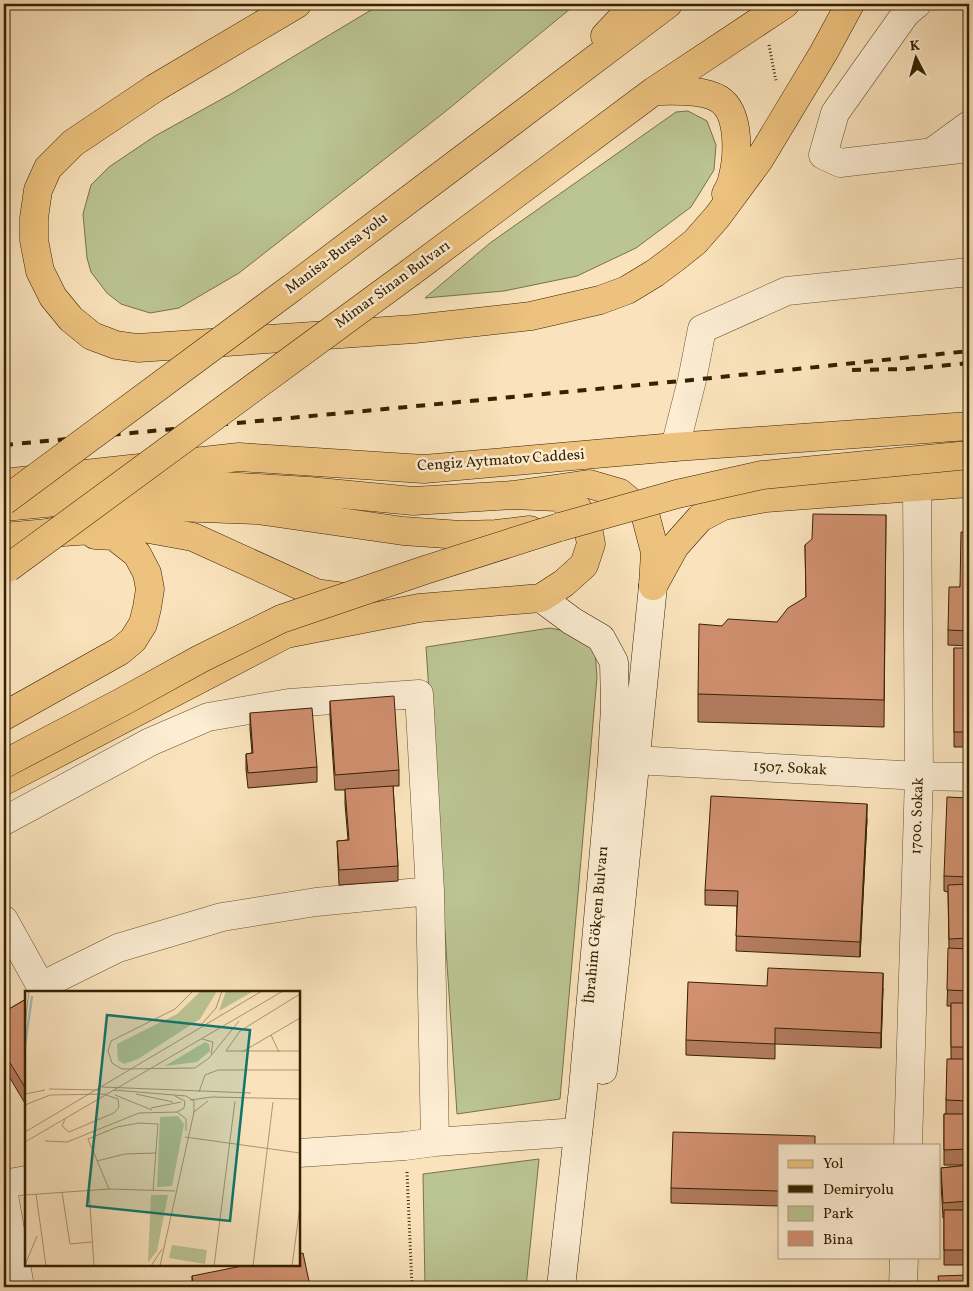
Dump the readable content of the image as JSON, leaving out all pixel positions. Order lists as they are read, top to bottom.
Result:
{
  "streets": {
    "main road": ["Manisa-Bursa yolu", "Mimar Sinan Bulvarı", "Cengiz Aytmatov Caddesi"],
    "street": ["1507. Sokak", "1700. Sokak", "İbrahim Gökçen Bulvarı"]
  },
  "crossings": [
    ["1507. Sokak", "1700. Sokak"],
    ["1507. Sokak", "İbrahim Gökçen Bulvarı"]
  ],
  "legend": [
    "Yol",
    "Demiryolu",
    "Park",
    "Bina"
  ],
  "north": "top"
}
